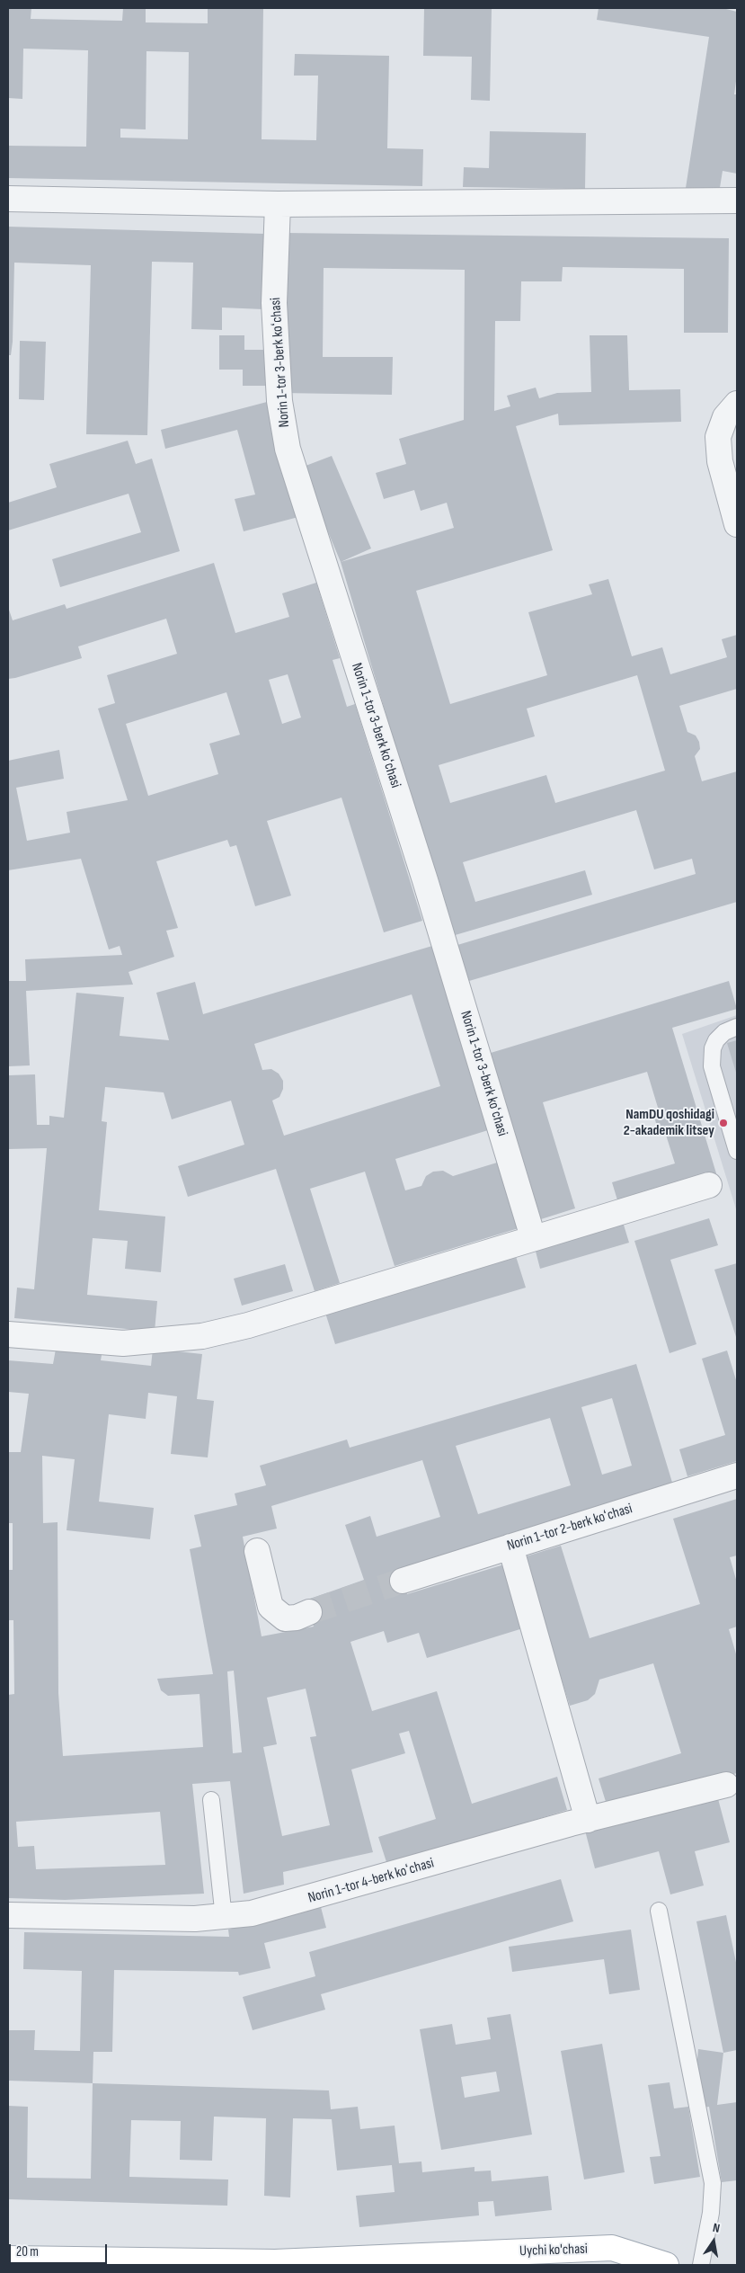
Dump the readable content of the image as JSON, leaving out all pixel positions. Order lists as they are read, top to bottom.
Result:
{
  "streets": {
    "main road": ["Uychi ko'chasi"],
    "street": ["Norin 1-tor 3-berk koʻchasi", "Norin 1-tor 2-berk koʻchasi", "Norin 1-tor 4-berk koʻchasi"]
  },
  "places": ["NamDU qoshidagi 2-akademik litsey"],
  "scale_bar": "20 m",
  "north": "top"
}
